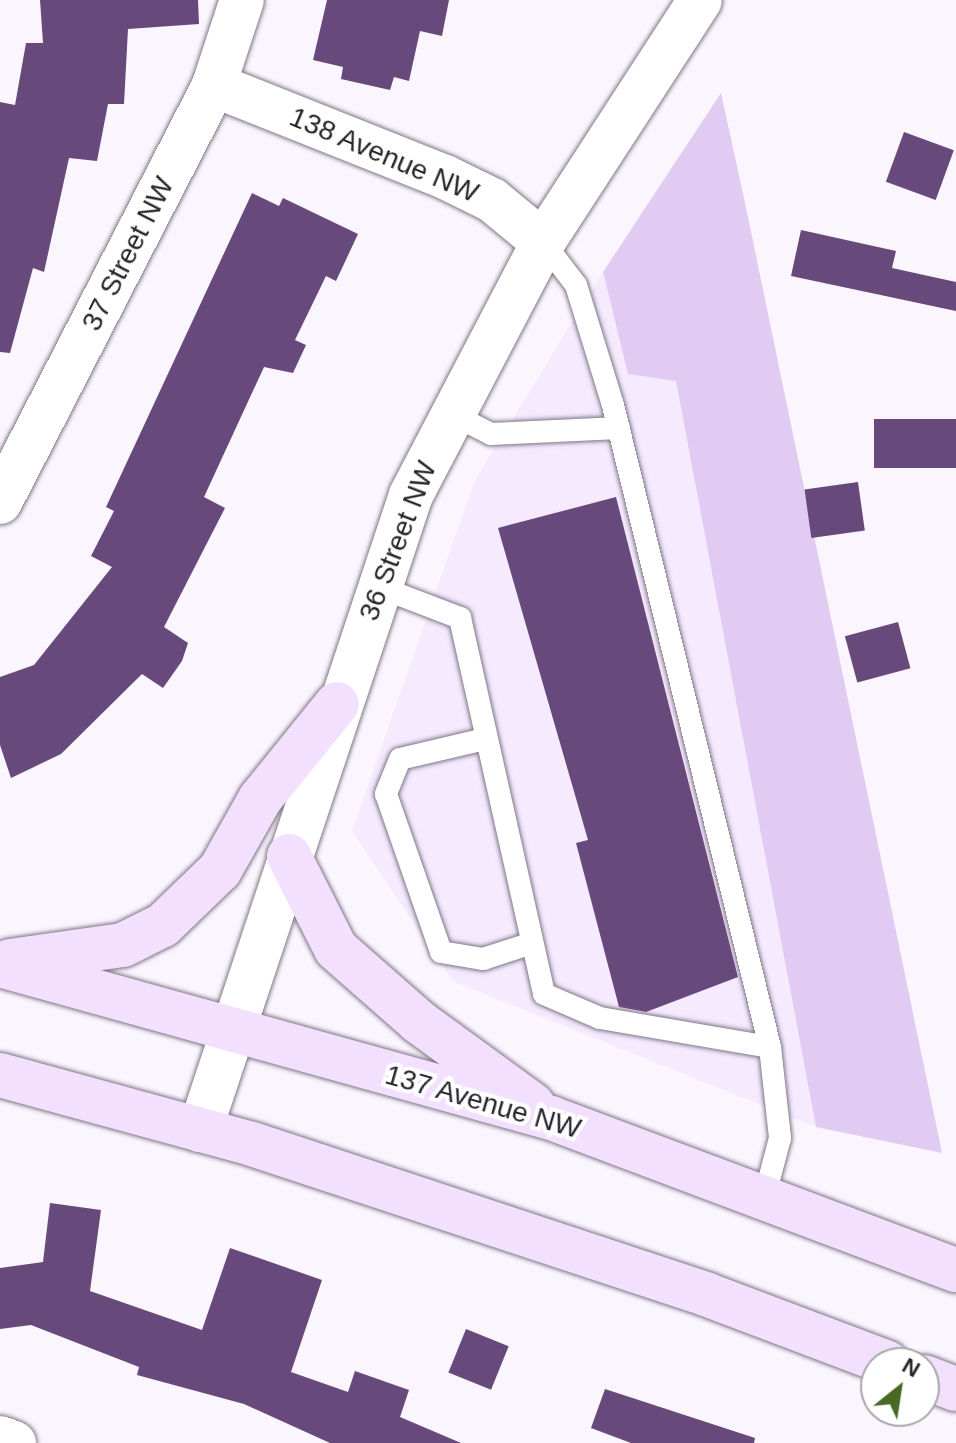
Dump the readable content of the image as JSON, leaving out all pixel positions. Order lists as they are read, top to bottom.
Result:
{
  "streets": {
    "main road": ["137 Avenue NW"],
    "street": ["138 Avenue NW", "37 Street NW", "36 Street NW"]
  },
  "crossings": [
    ["138 Avenue NW", "37 Street NW"],
    ["138 Avenue NW", "36 Street NW"],
    ["36 Street NW", "137 Avenue NW"]
  ],
  "north": "top right"
}
